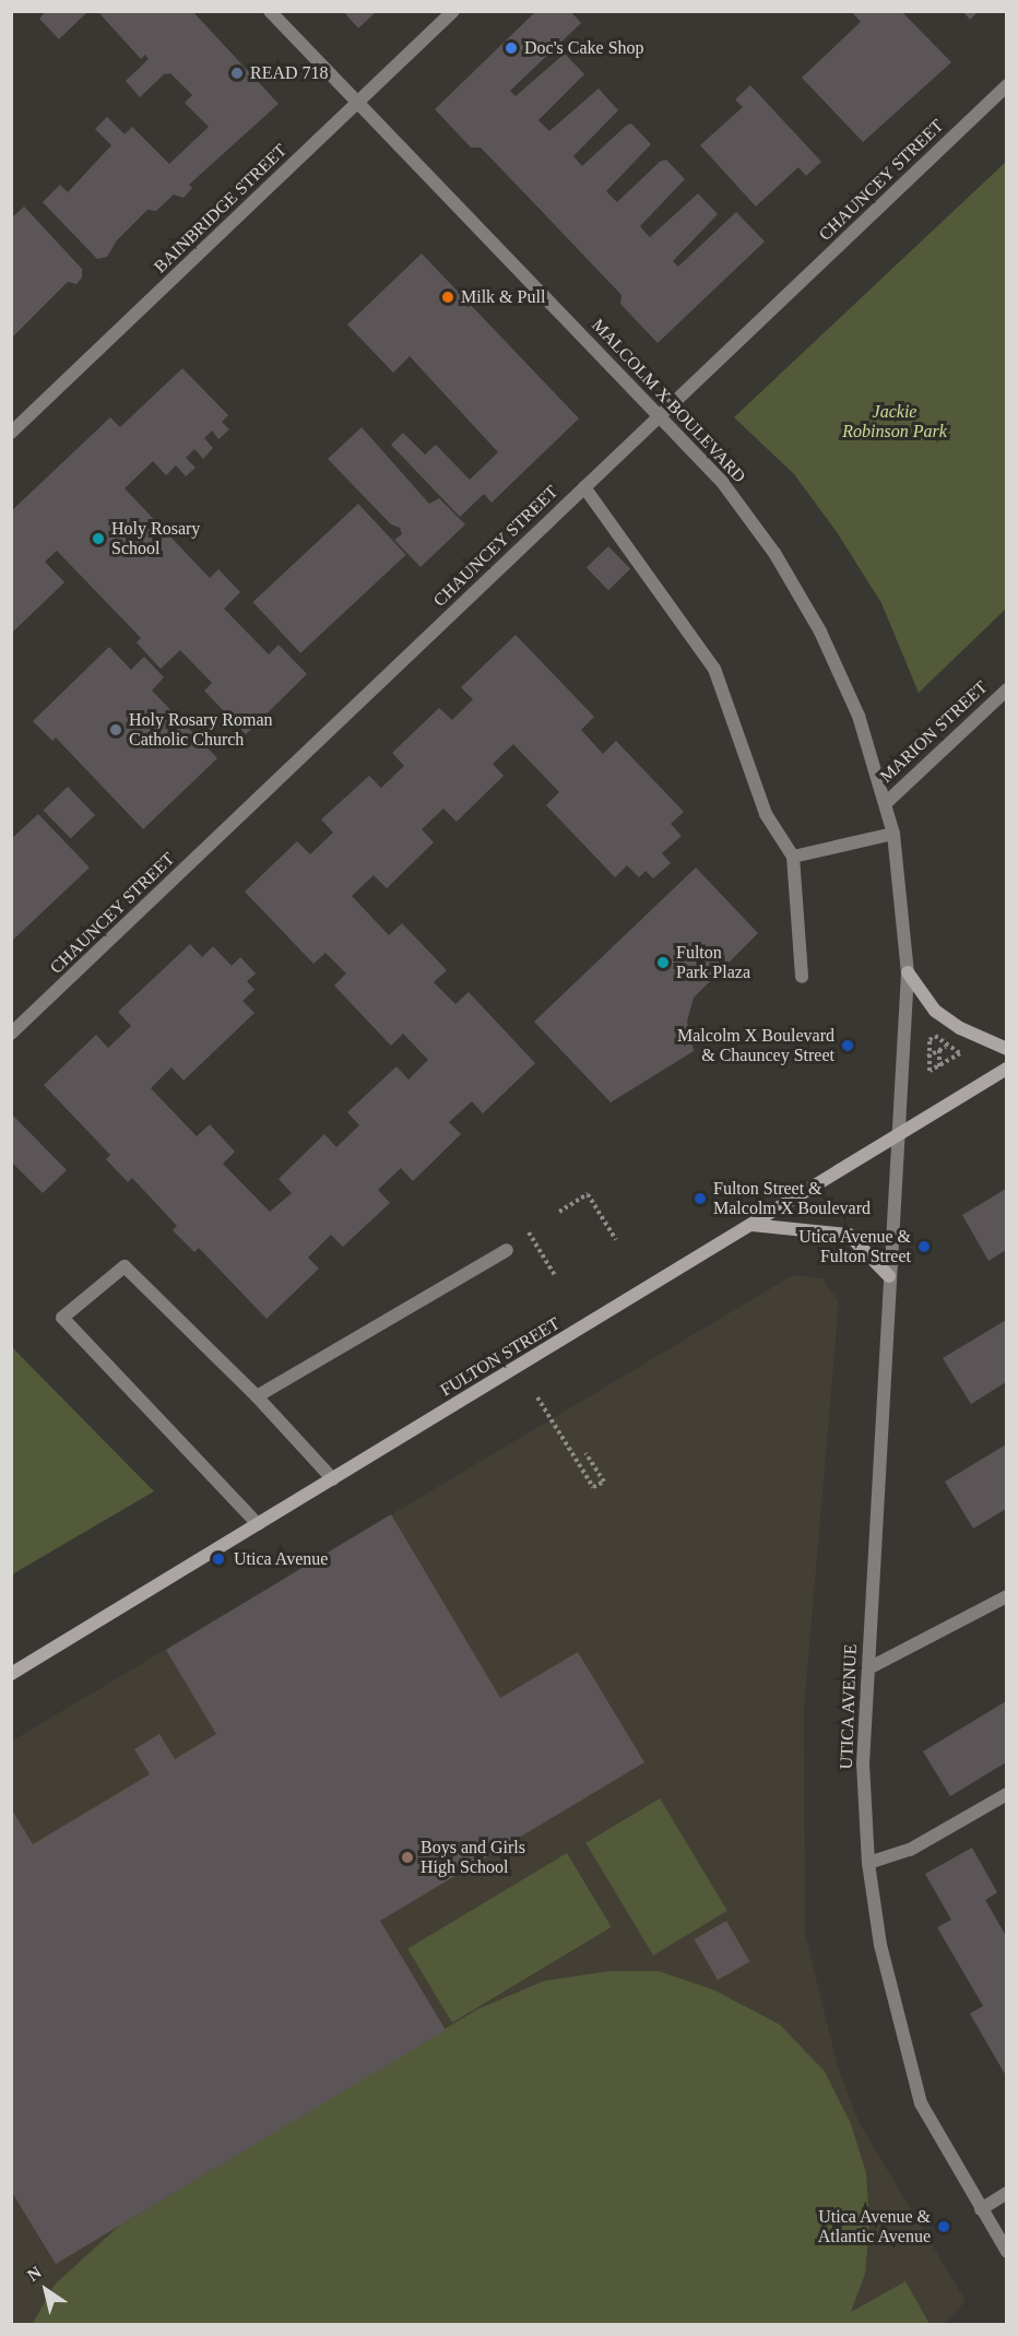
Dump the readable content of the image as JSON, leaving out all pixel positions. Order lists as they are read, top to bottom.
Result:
{
  "streets": {
    "main road": ["FULTON STREET"],
    "street": [
      "CHAUNCEY STREET",
      "BAINBRIDGE STREET",
      "MALCOLM X BOULEVARD",
      "MARION STREET",
      "UTICA AVENUE"
    ]
  },
  "crossings": [
    ["CHAUNCEY STREET", "MALCOLM X BOULEVARD"],
    ["BAINBRIDGE STREET", "MALCOLM X BOULEVARD"],
    ["MALCOLM X BOULEVARD", "MARION STREET"],
    ["MALCOLM X BOULEVARD", "FULTON STREET"],
    ["MALCOLM X BOULEVARD", "UTICA AVENUE"],
    ["FULTON STREET", "UTICA AVENUE"]
  ],
  "parks": ["Jackie Robinson Park"],
  "places": [
    "Doc's Cake Shop",
    "READ 718",
    "Milk & Pull",
    "Holy Rosary School",
    "Holy Rosary Roman Catholic Church",
    "Fulton Park Plaza",
    "Malcolm X Boulevard & Chauncey Street",
    "Fulton Street & Malcolm X Boulevard",
    "Utica Avenue & Fulton Street",
    "Utica Avenue",
    "Boys and Girls High School",
    "Utica Avenue & Atlantic Avenue"
  ],
  "north": "top left"
}
